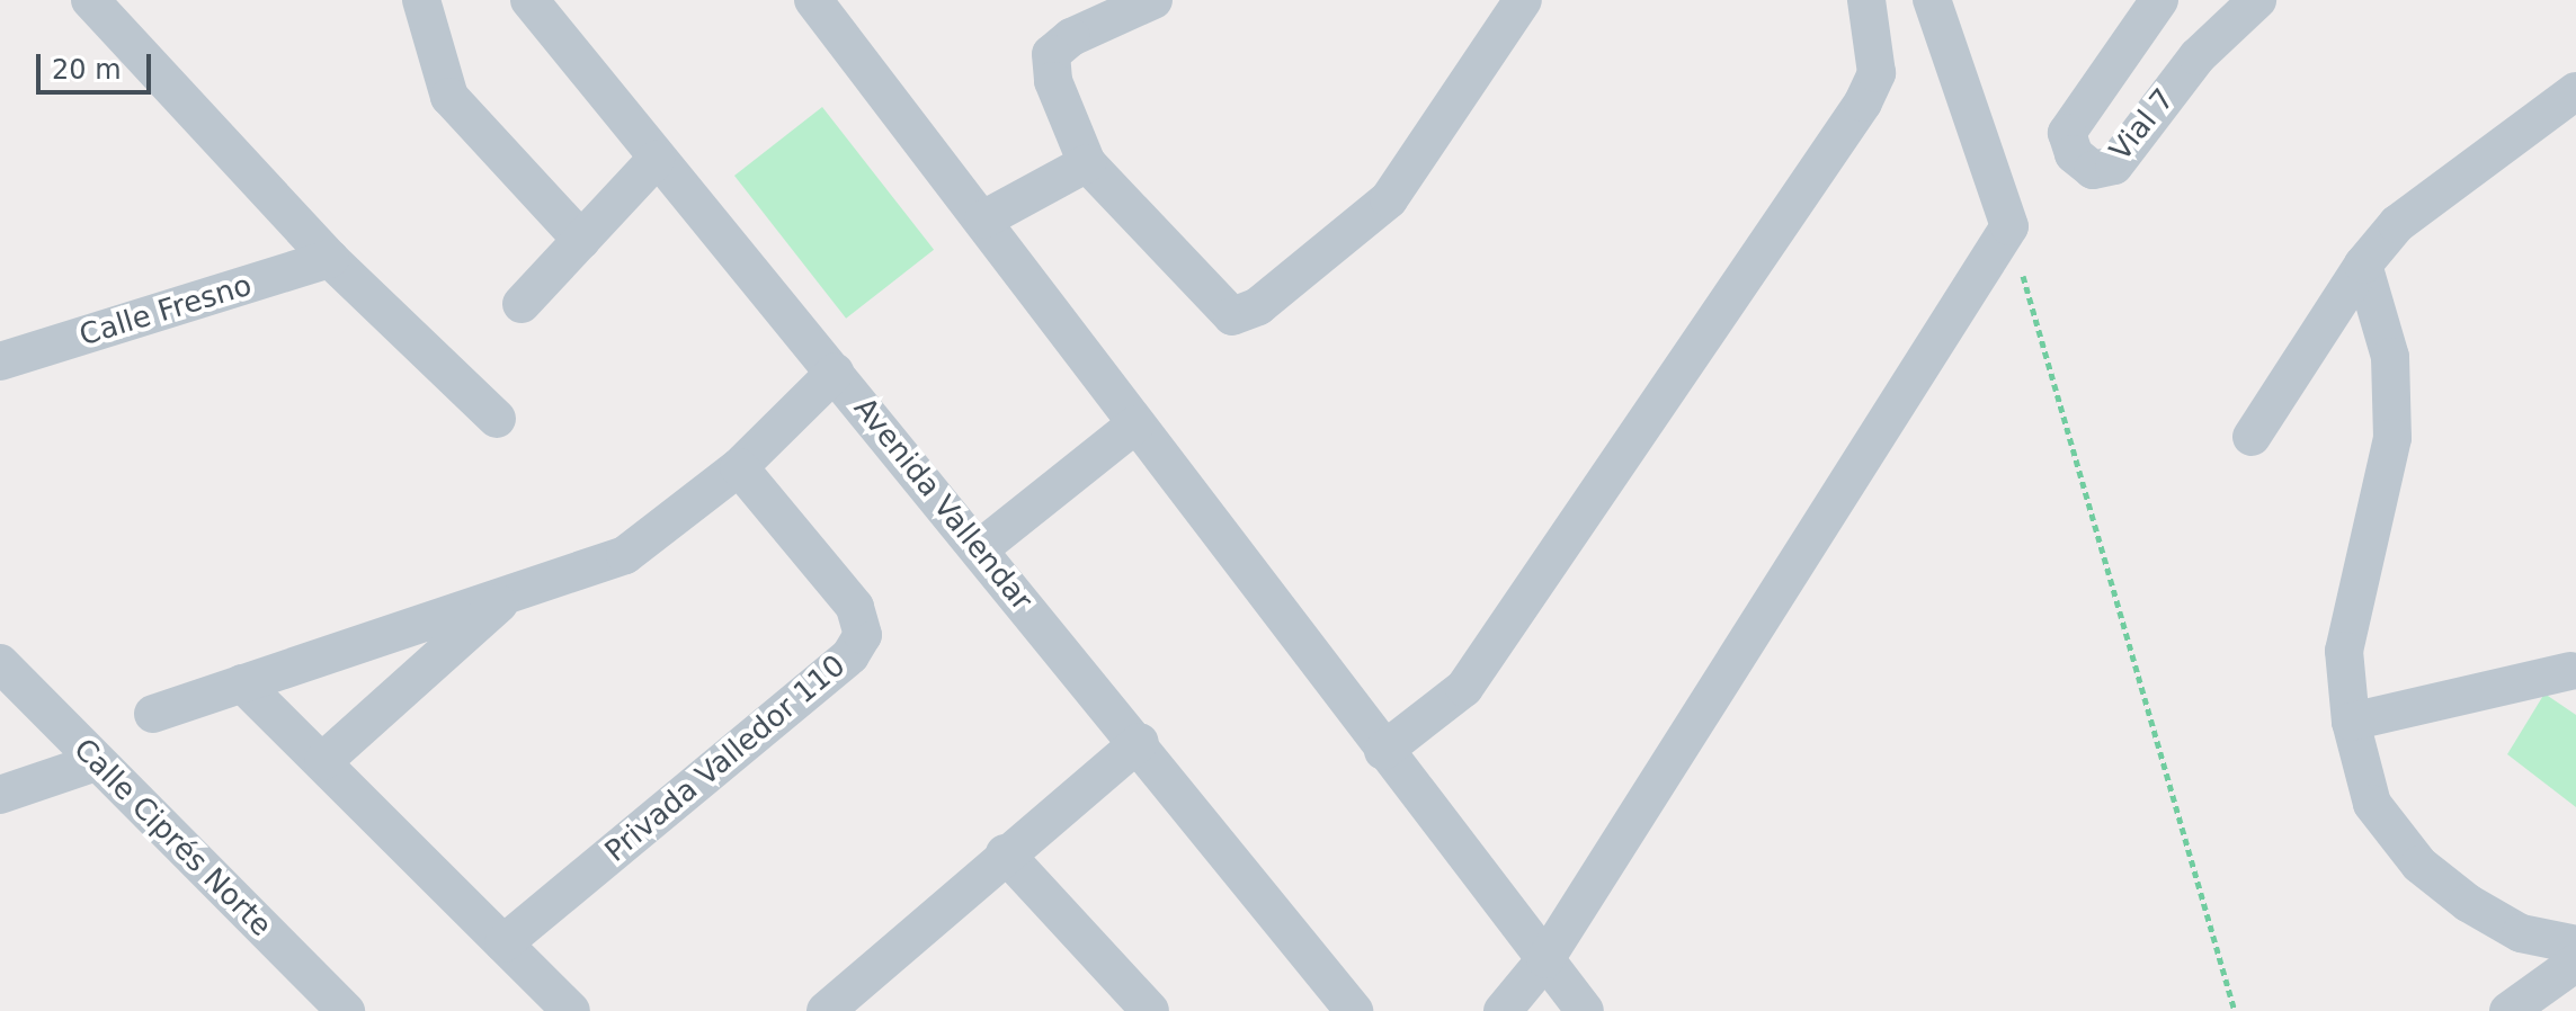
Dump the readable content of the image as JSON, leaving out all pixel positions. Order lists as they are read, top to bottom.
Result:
{
  "streets": {
    "street": [
      "Vial 7",
      "Calle Fresno",
      "Avenida Vallendar",
      "Privada Valledor 110",
      "Calle Ciprés Norte"
    ]
  },
  "scale_bar": "20 m"
}
